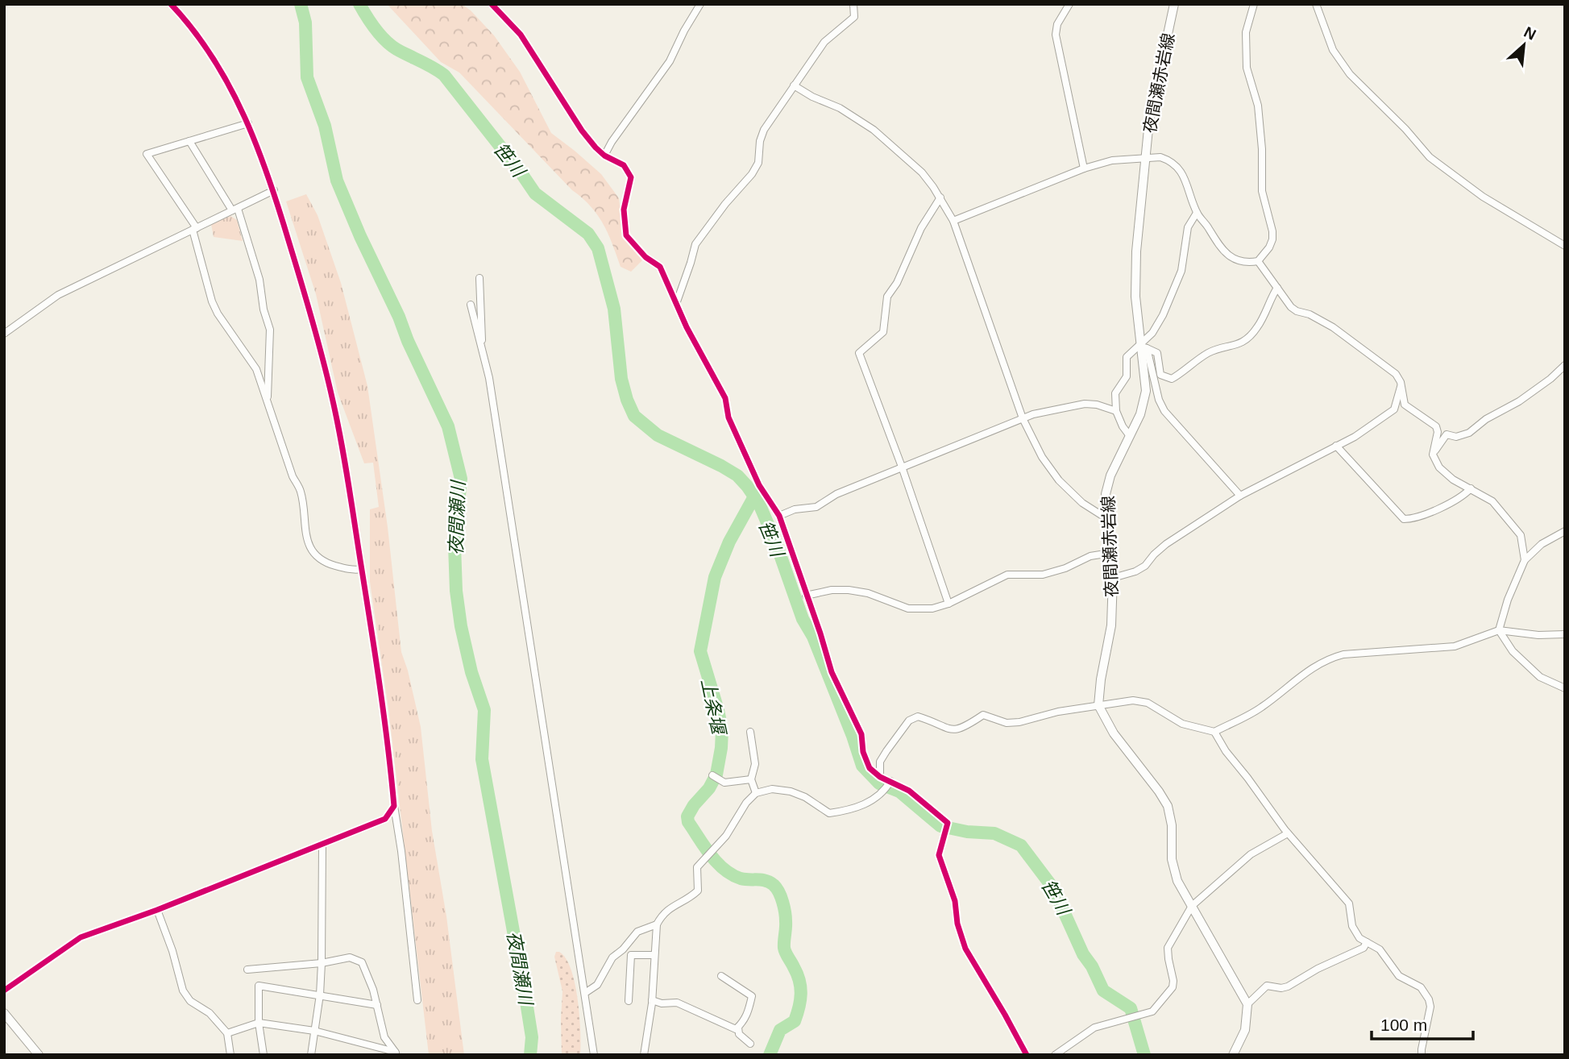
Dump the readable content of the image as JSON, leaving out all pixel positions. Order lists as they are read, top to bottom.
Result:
{
  "streets": {
    "main road": ["夜間瀬赤岩線"]
  },
  "water": ["笹川", "夜間瀬川", "上条堰"],
  "scale_bar": "100 m",
  "north": "top right"
}
